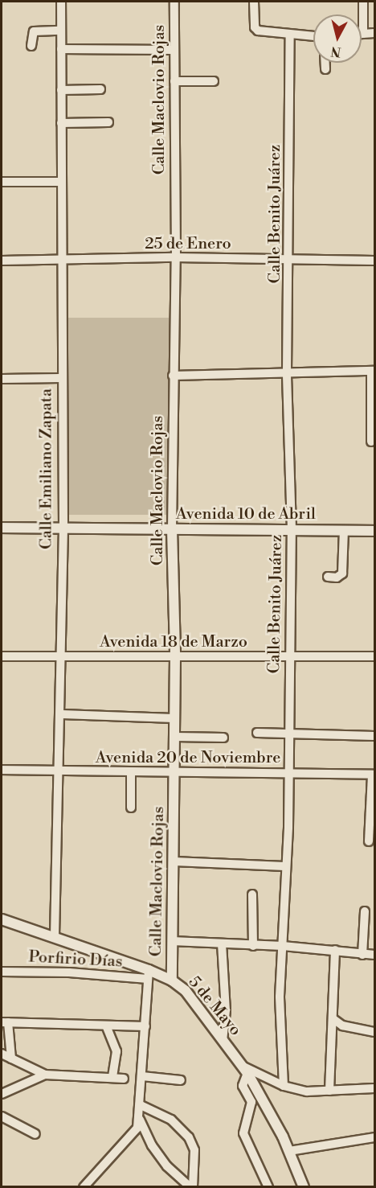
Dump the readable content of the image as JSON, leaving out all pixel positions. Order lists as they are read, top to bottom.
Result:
{
  "streets": {
    "street": [
      "Calle Maclovio Rojas",
      "Calle Benito Juárez",
      "25 de Enero",
      "Calle Emiliano Zapata",
      "Avenida 10 de Abril",
      "Avenida 18 de Marzo",
      "Avenida 20 de Noviembre",
      "Porfirio Días",
      "5 de Mayo"
    ]
  },
  "crossings": [
    ["Calle Maclovio Rojas", "25 de Enero"],
    ["Calle Maclovio Rojas", "Avenida 10 de Abril"],
    ["Calle Maclovio Rojas", "Avenida 18 de Marzo"],
    ["Calle Maclovio Rojas", "Avenida 20 de Noviembre"],
    ["Calle Maclovio Rojas", "5 de Mayo"],
    ["Calle Benito Juárez", "25 de Enero"],
    ["Calle Benito Juárez", "Avenida 10 de Abril"],
    ["Calle Benito Juárez", "Avenida 18 de Marzo"],
    ["Calle Benito Juárez", "Avenida 20 de Noviembre"],
    ["25 de Enero", "Calle Emiliano Zapata"],
    ["Calle Emiliano Zapata", "Avenida 10 de Abril"],
    ["Calle Emiliano Zapata", "Avenida 18 de Marzo"],
    ["Calle Emiliano Zapata", "Avenida 20 de Noviembre"],
    ["Calle Emiliano Zapata", "5 de Mayo"],
    ["Porfirio Días", "5 de Mayo"]
  ],
  "north": "bottom"
}
